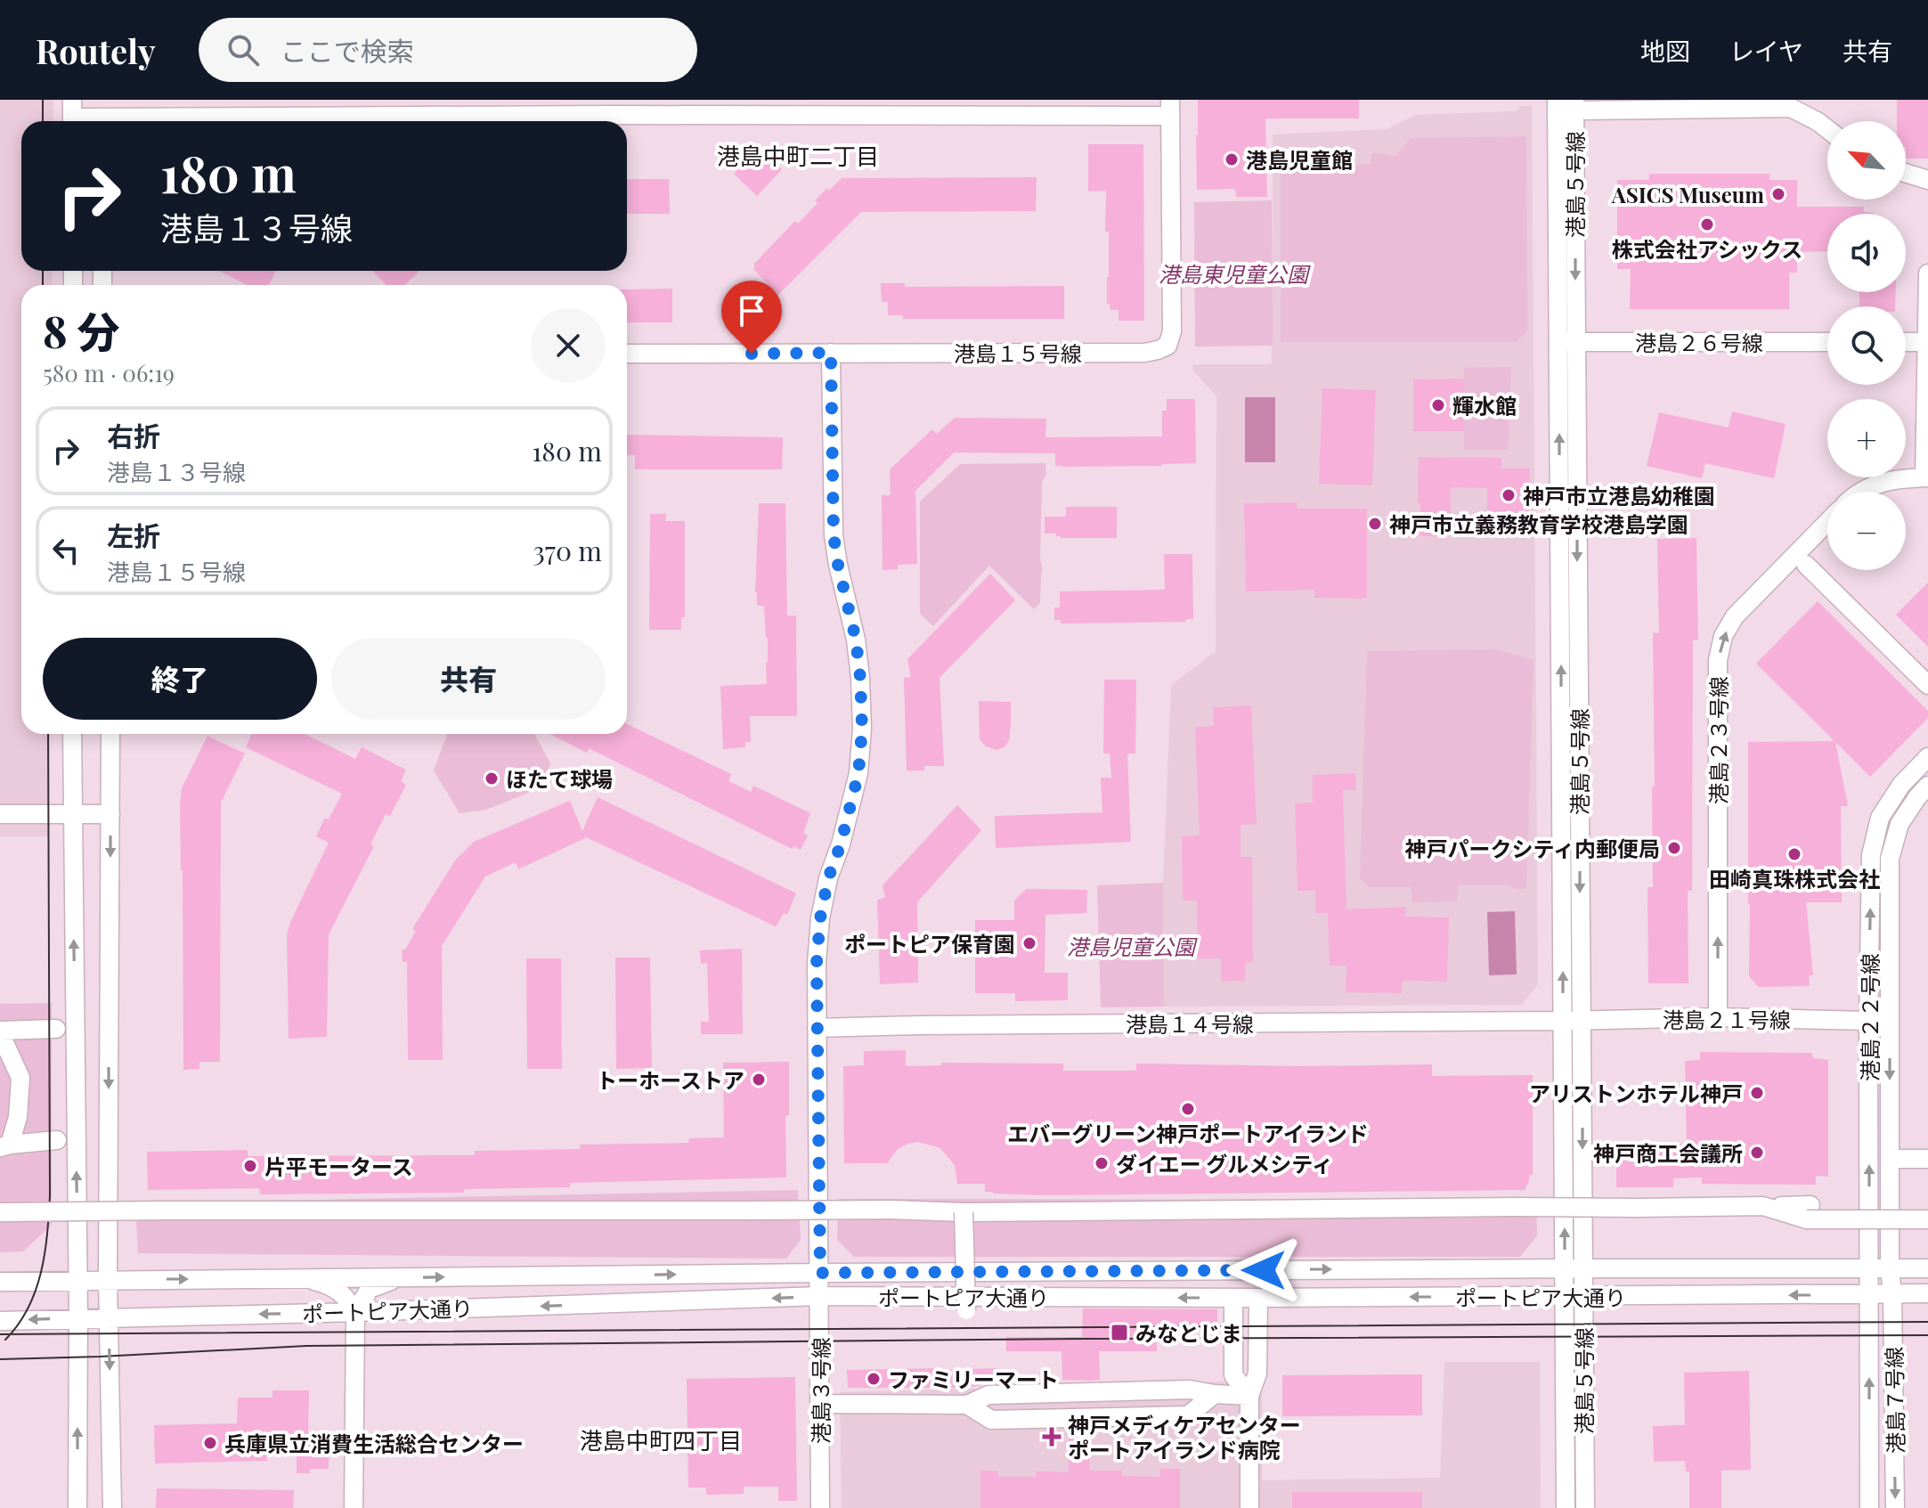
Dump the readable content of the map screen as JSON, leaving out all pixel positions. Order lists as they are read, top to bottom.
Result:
{
  "streets": {
    "street": [
      "港島５号線",
      "港島２６号線",
      "港島１５号線",
      "港島２３号線",
      "港島２２号線",
      "港島２１号線",
      "港島１４号線",
      "ポートピア大通り",
      "港島３号線",
      "港島７号線"
    ]
  },
  "crossings": [
    ["港島５号線", "港島２６号線"],
    ["港島５号線", "港島２１号線"],
    ["港島５号線", "港島１４号線"],
    ["港島５号線", "ポートピア大通り"],
    ["港島１５号線", "港島３号線"],
    ["港島２３号線", "港島２１号線"],
    ["港島２２号線", "港島２１号線"],
    ["港島２２号線", "ポートピア大通り"],
    ["港島２２号線", "港島７号線"],
    ["港島２１号線", "港島１４号線"],
    ["港島１４号線", "港島３号線"],
    ["ポートピア大通り", "港島３号線"],
    ["ポートピア大通り", "港島７号線"]
  ],
  "one_way": ["港島２３号線"],
  "districts": ["港島中町二丁目", "港島中町四丁目"],
  "parks": ["港島東児童公園", "港島児童公園"],
  "places": {
    "other": [
      "港島児童館",
      "ASICS Museum",
      "株式会社アシックス",
      "輝水館",
      "神戸市立港島幼稚園",
      "神戸市立義務教育学校港島学園",
      "ほたて球場",
      "神戸パークシティ内郵便局",
      "田崎真珠株式会社",
      "ポートピア保育園",
      "トーホーストア",
      "アリストンホテル神戸",
      "エバーグリーン神戸ポートアイランド",
      "神戸商工会議所",
      "ダイエー グルメシティ",
      "片平モータース",
      "ファミリーマート",
      "兵庫県立消費生活総合センター"
    ],
    "transit": ["みなとじま"],
    "health": ["神戸メディケアセンター ポートアイランド病院"]
  },
  "north": "top left",
  "page": {
    "header": "Routely",
    "search": "ここで検索",
    "nav": ["地図", "レイヤ", "共有"],
    "map_buttons": ["+", "−"],
    "turn": ["180 m", "港島１３号線"],
    "heading": ["8 分", "580 m · 06:19"],
    "list": [
      {
        "name": "右折",
        "note": "港島１３号線",
        "value": "180 m"
      },
      {
        "name": "左折",
        "note": "港島１５号線",
        "value": "370 m"
      }
    ],
    "buttons": ["終了", "共有"]
  }
}
